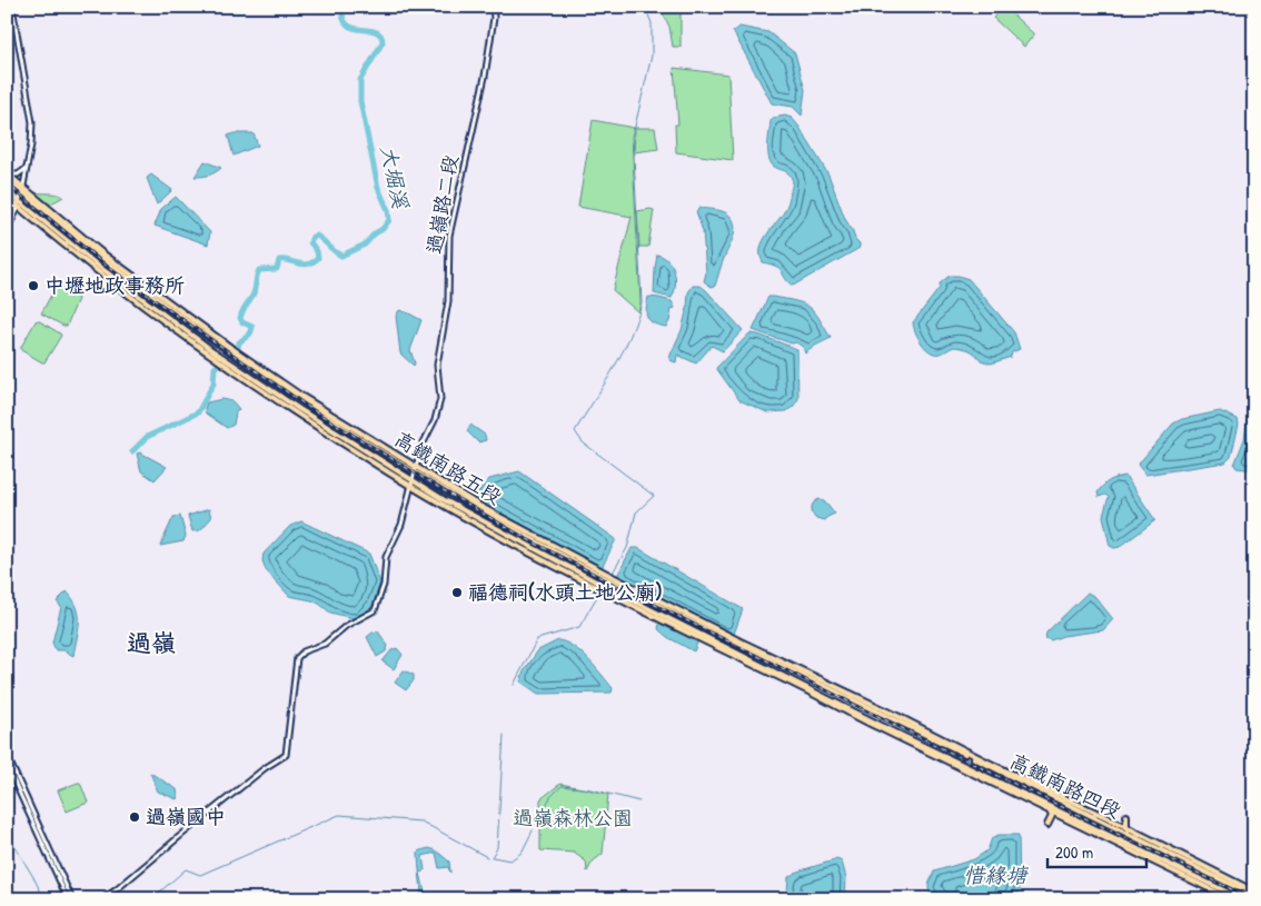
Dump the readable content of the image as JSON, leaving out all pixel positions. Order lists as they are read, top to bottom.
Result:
{
  "streets": {
    "main road": ["高鐵南路五段", "高鐵南路四段"],
    "street": ["過嶺路二段"]
  },
  "crossings": [
    ["過嶺路二段", "高鐵南路五段"],
    ["高鐵南路五段", "高鐵南路四段"]
  ],
  "districts": ["過嶺"],
  "water": ["大堀溪", "惜緣塘"],
  "parks": ["過嶺森林公園"],
  "places": ["中壢地政事務所", "福德祠(水頭土地公廟)", "過嶺國中"],
  "scale_bar": "200 m"
}
